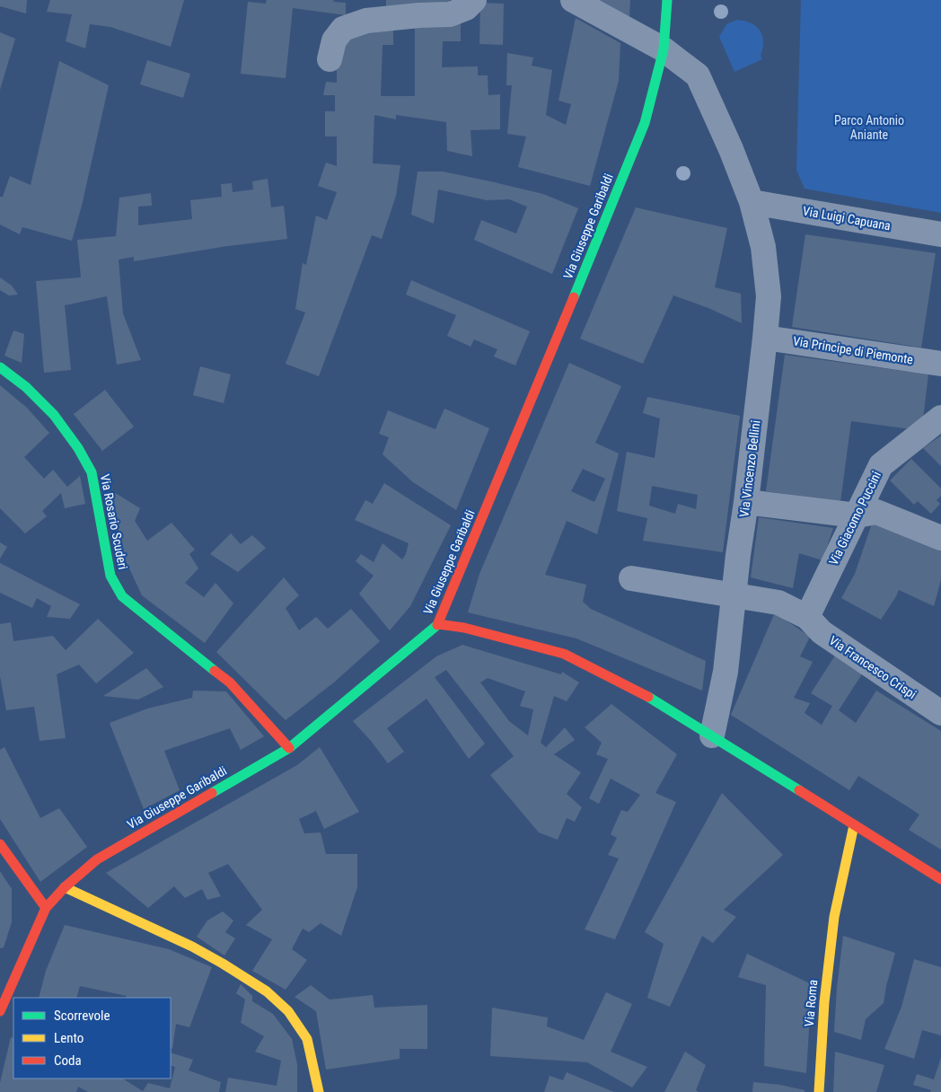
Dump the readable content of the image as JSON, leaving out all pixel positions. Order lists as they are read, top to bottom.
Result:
{
  "streets": {
    "main road": ["Via Giuseppe Garibaldi", "Via Rosario Scuderi", "Via Roma"],
    "street": [
      "Via Luigi Capuana",
      "Via Principe di Piemonte",
      "Via Vincenzo Bellini",
      "Via Giacomo Puccini",
      "Via Francesco Crispi"
    ]
  },
  "crossings": [
    ["Via Luigi Capuana", "Via Vincenzo Bellini"],
    ["Via Giuseppe Garibaldi", "Via Vincenzo Bellini"],
    ["Via Giuseppe Garibaldi", "Via Rosario Scuderi"],
    ["Via Principe di Piemonte", "Via Vincenzo Bellini"],
    ["Via Vincenzo Bellini", "Via Francesco Crispi"],
    ["Via Giacomo Puccini", "Via Francesco Crispi"]
  ],
  "parks": ["Parco Antonio Aniante"],
  "legend": ["Scorrevole", "Lento", "Coda"]
}
